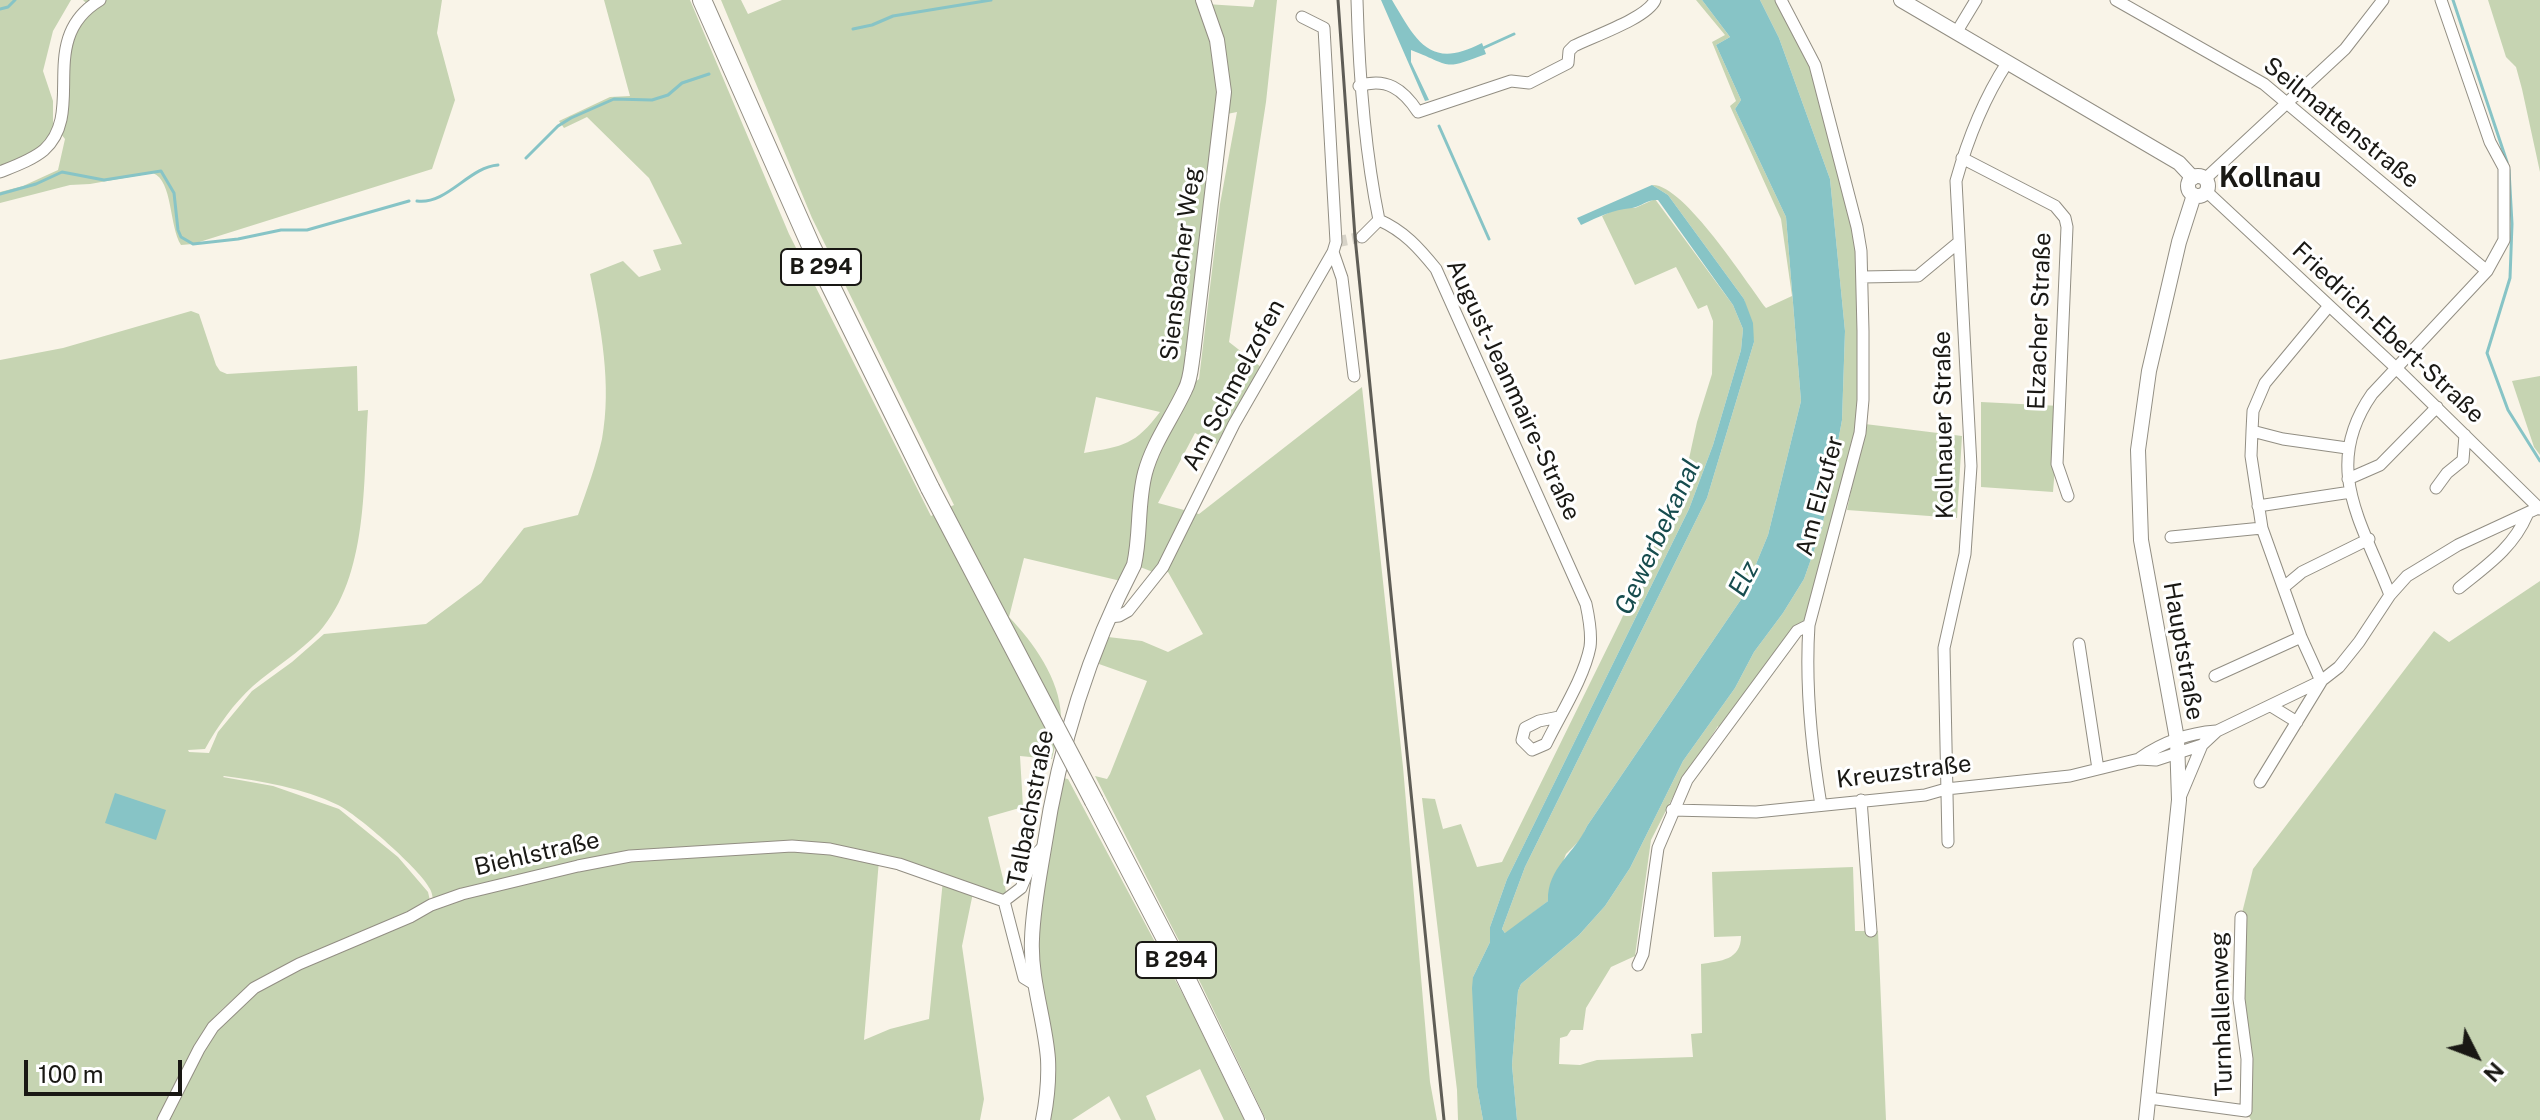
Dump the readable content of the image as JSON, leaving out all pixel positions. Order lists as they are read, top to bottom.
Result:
{
  "streets": {
    "highway": ["B 294"],
    "street": [
      "Seilmattenstraße",
      "Siensbacher Weg",
      "Elzacher Straße",
      "Friedrich-Ebert-Straße",
      "Am Schmelzofen",
      "August-Jeanmaire-Straße",
      "Kollnauer Straße",
      "Am Elzufer",
      "Hauptstraße",
      "Kreuzstraße",
      "Talbachstraße",
      "Biehlstraße",
      "Turnhallenweg"
    ]
  },
  "crossings": [
    ["Siensbacher Weg", "Am Schmelzofen"],
    ["Siensbacher Weg", "Talbachstraße"],
    ["Elzacher Straße", "Kollnauer Straße"],
    ["Friedrich-Ebert-Straße", "Hauptstraße"],
    ["Am Schmelzofen", "Talbachstraße"],
    ["Kollnauer Straße", "Kreuzstraße"],
    ["Am Elzufer", "Kreuzstraße"],
    ["Hauptstraße", "Kreuzstraße"]
  ],
  "districts": ["Kollnau"],
  "water": ["Gewerbekanal", "Elz"],
  "scale_bar": "100 m",
  "north": "bottom right"
}
